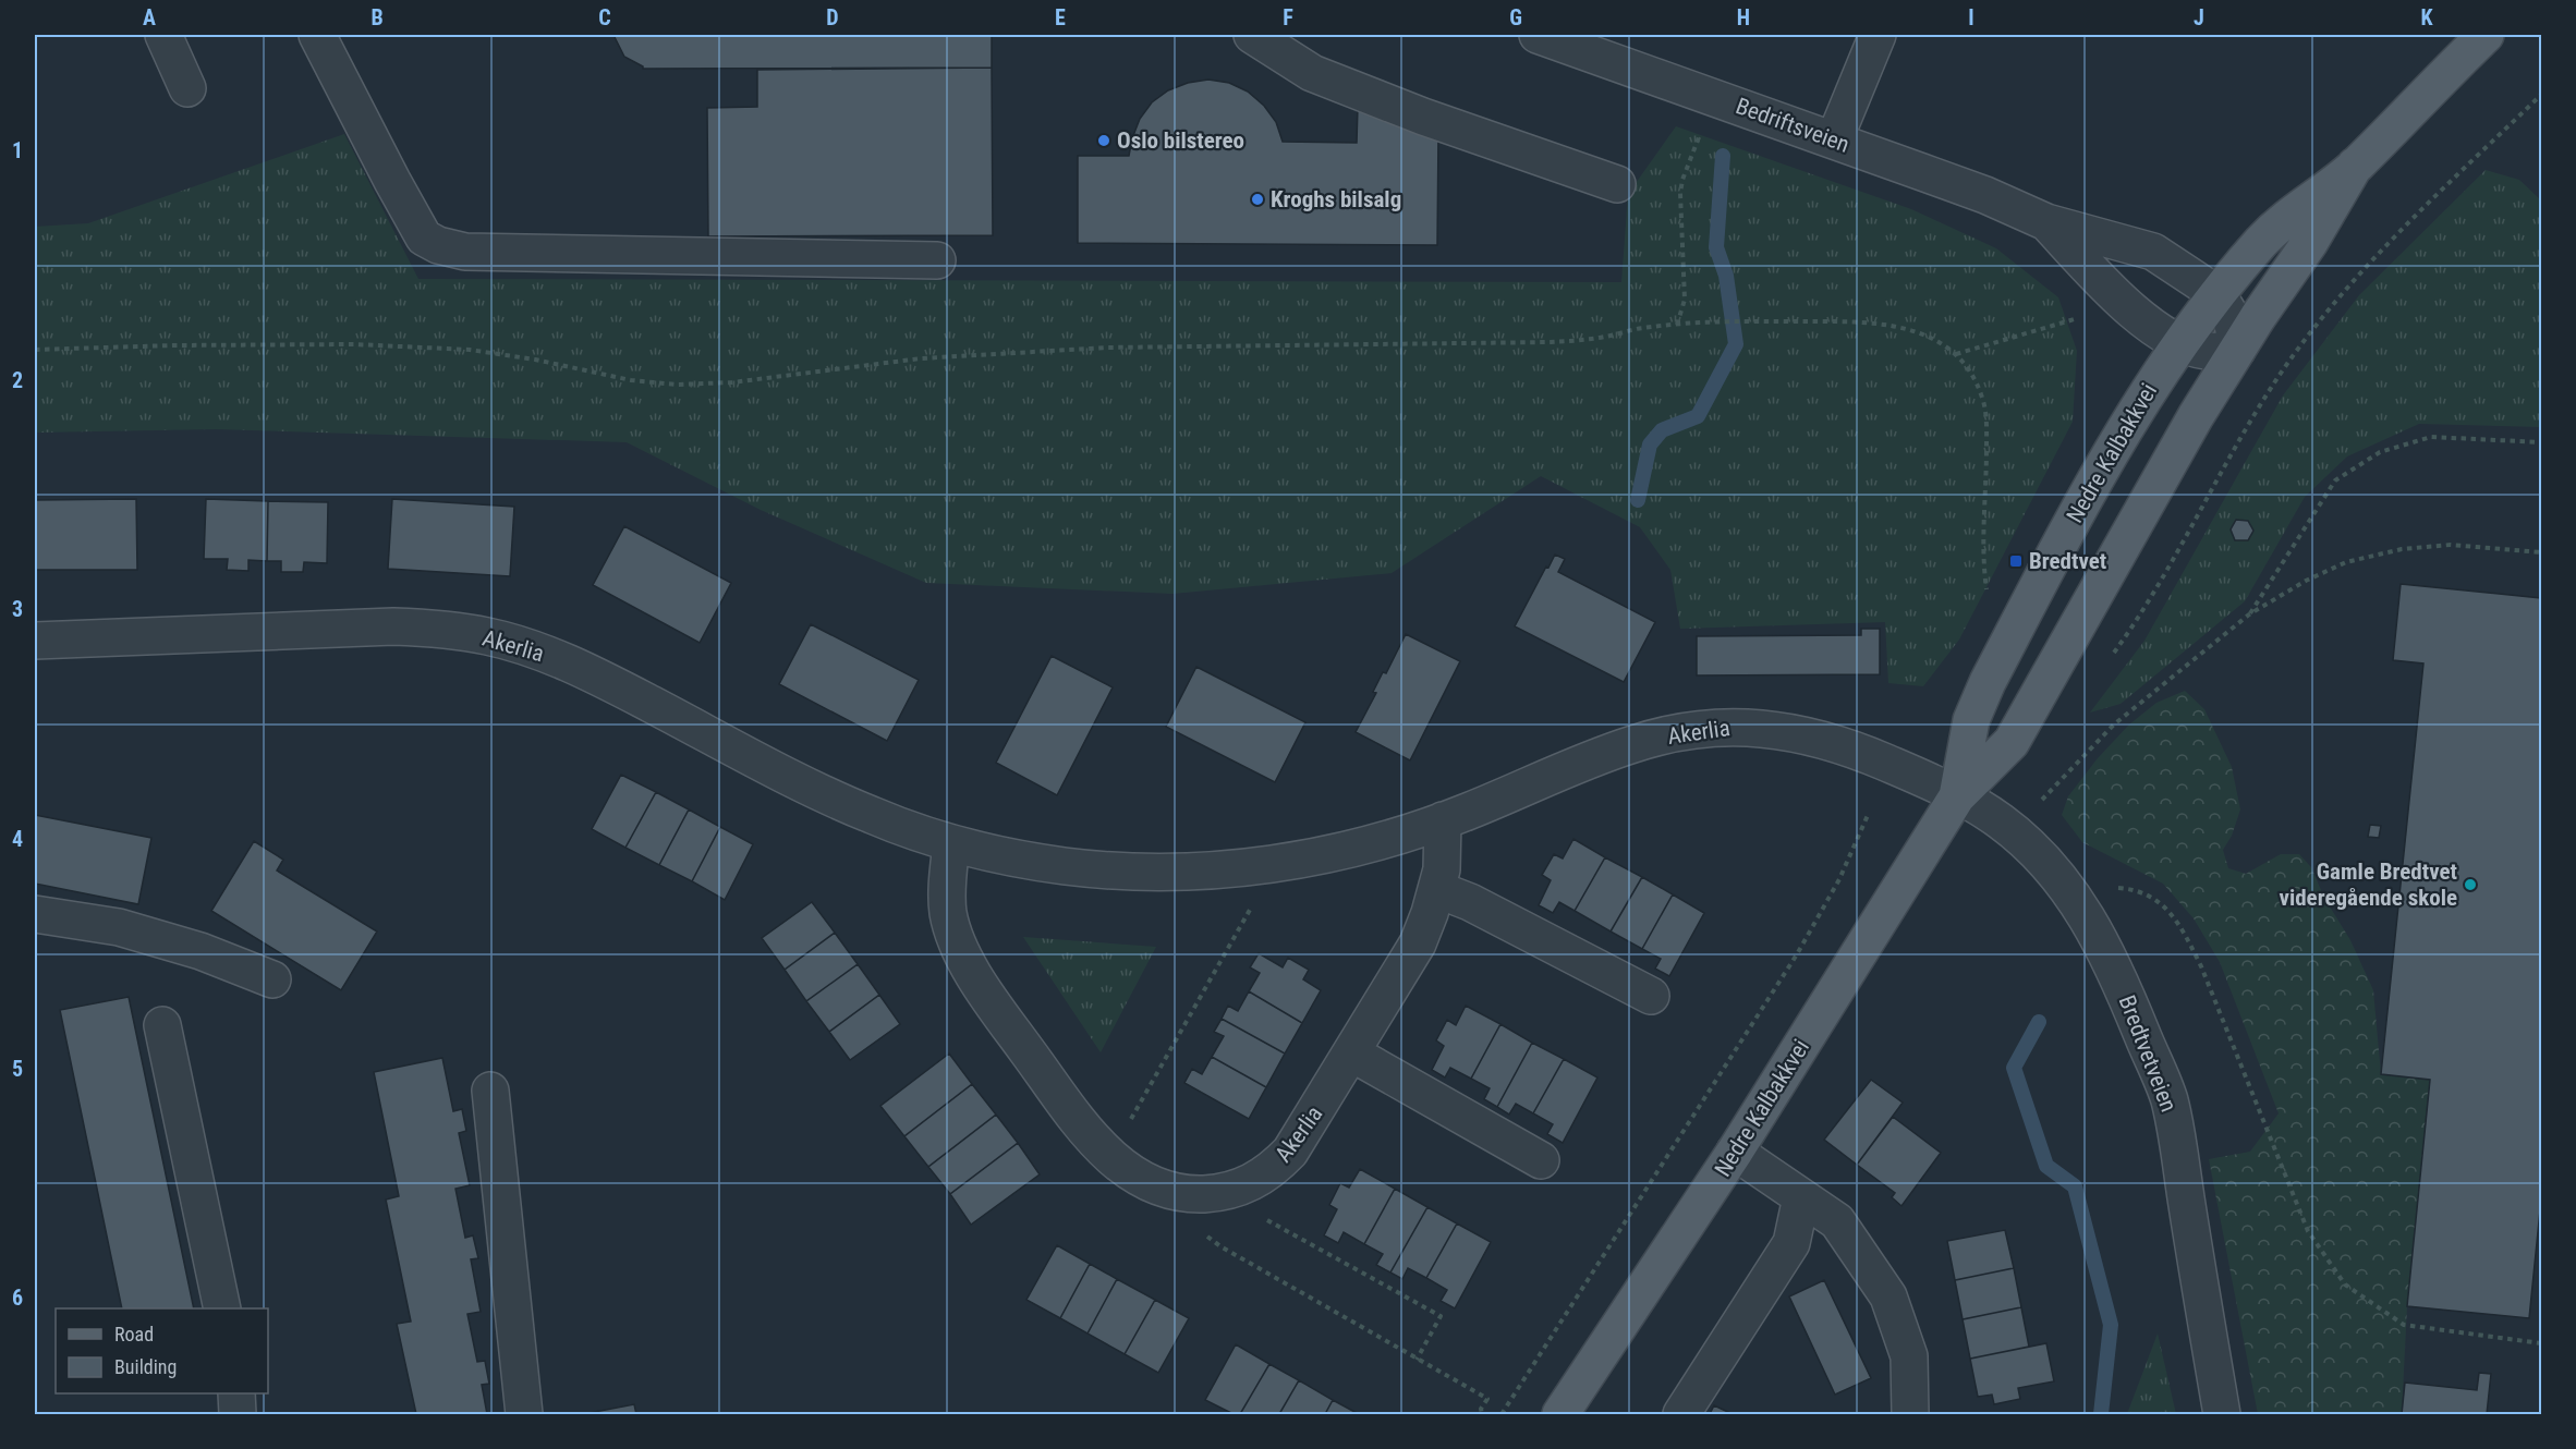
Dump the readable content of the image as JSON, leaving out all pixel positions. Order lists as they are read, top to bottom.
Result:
{
  "streets": {
    "main road": ["Nedre Kalbakkvei"],
    "street": ["Bedriftsveien", "Akerlia", "Bredtvetveien"]
  },
  "crossings": [
    ["Bedriftsveien", "Nedre Kalbakkvei"],
    ["Nedre Kalbakkvei", "Akerlia"],
    ["Nedre Kalbakkvei", "Bredtvetveien"],
    ["Akerlia", "Bredtvetveien"]
  ],
  "places": {
    "other": ["Oslo bilstereo", "Kroghs bilsalg", "Gamle Bredtvet videregående skole"],
    "transit": ["Bredtvet"]
  },
  "legend": ["Road", "Building"],
  "grid": {
    "columns": [
      "A",
      "B",
      "C",
      "D",
      "E",
      "F",
      "G",
      "H",
      "I",
      "J",
      "K"
    ],
    "rows": [
      "1",
      "2",
      "3",
      "4",
      "5",
      "6"
    ]
  }
}
